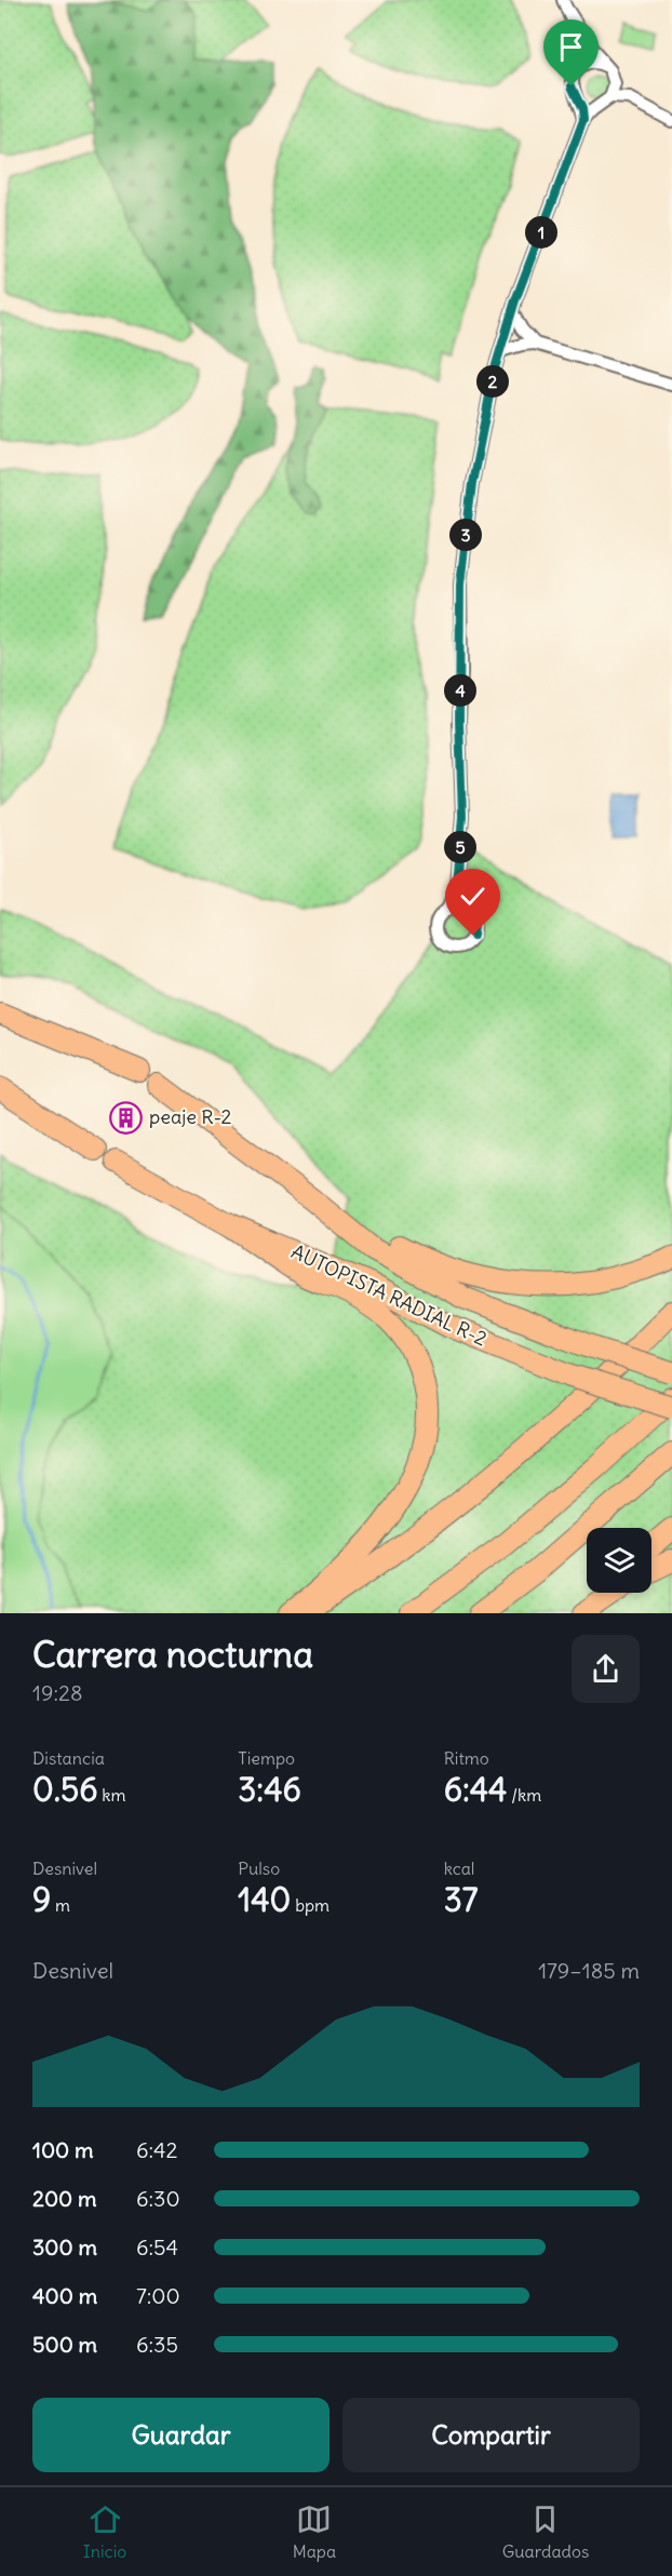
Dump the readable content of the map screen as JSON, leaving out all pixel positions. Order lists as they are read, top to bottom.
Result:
{
  "streets": {
    "highway": ["AUTOPISTA RADIAL R-2"]
  },
  "places": {
    "building": ["peaje R-2"]
  },
  "page": {
    "pins": [
      "1",
      "2",
      "3",
      "4",
      "5"
    ],
    "heading": ["Carrera nocturna", "19:28"],
    "stats": [
      ["Distancia", "0.56 km"],
      ["Tiempo", "3:46"],
      ["Ritmo", "6:44 /km"],
      ["Desnivel", "9 m"],
      ["Pulso", "140 bpm"],
      ["kcal", "37"]
    ],
    "chart": ["Desnivel", "179–185 m"],
    "list": [
      {
        "name": "100 m",
        "note": "6:42"
      },
      {
        "name": "200 m",
        "note": "6:30"
      },
      {
        "name": "300 m",
        "note": "6:54"
      },
      {
        "name": "400 m",
        "note": "7:00"
      },
      {
        "name": "500 m",
        "note": "6:35"
      }
    ],
    "buttons": ["Guardar", "Compartir"],
    "tabs": ["Inicio", "Mapa", "Guardados"]
  }
}
